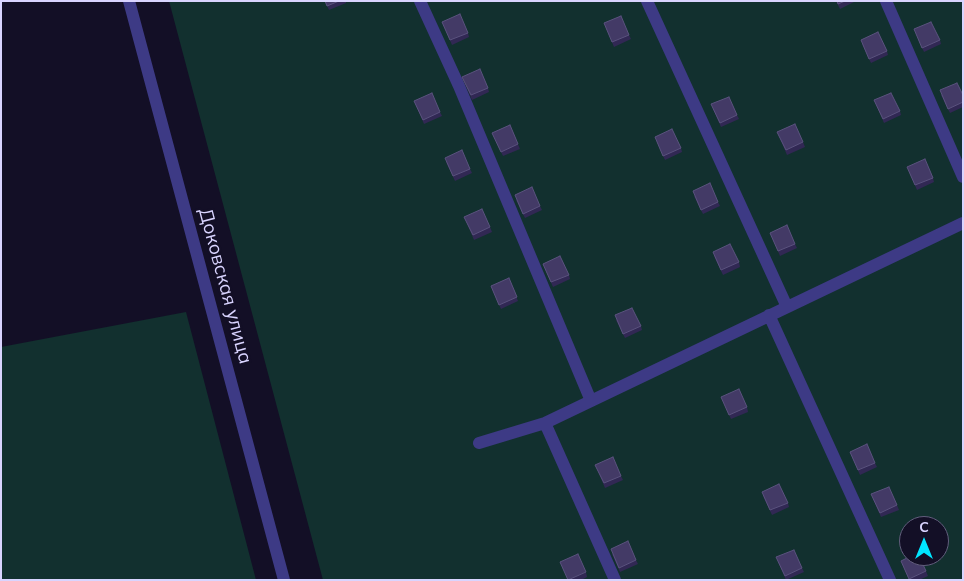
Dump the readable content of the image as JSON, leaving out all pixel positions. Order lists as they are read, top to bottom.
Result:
{
  "streets": {
    "street": ["Доковская улица"]
  },
  "north": "top"
}
